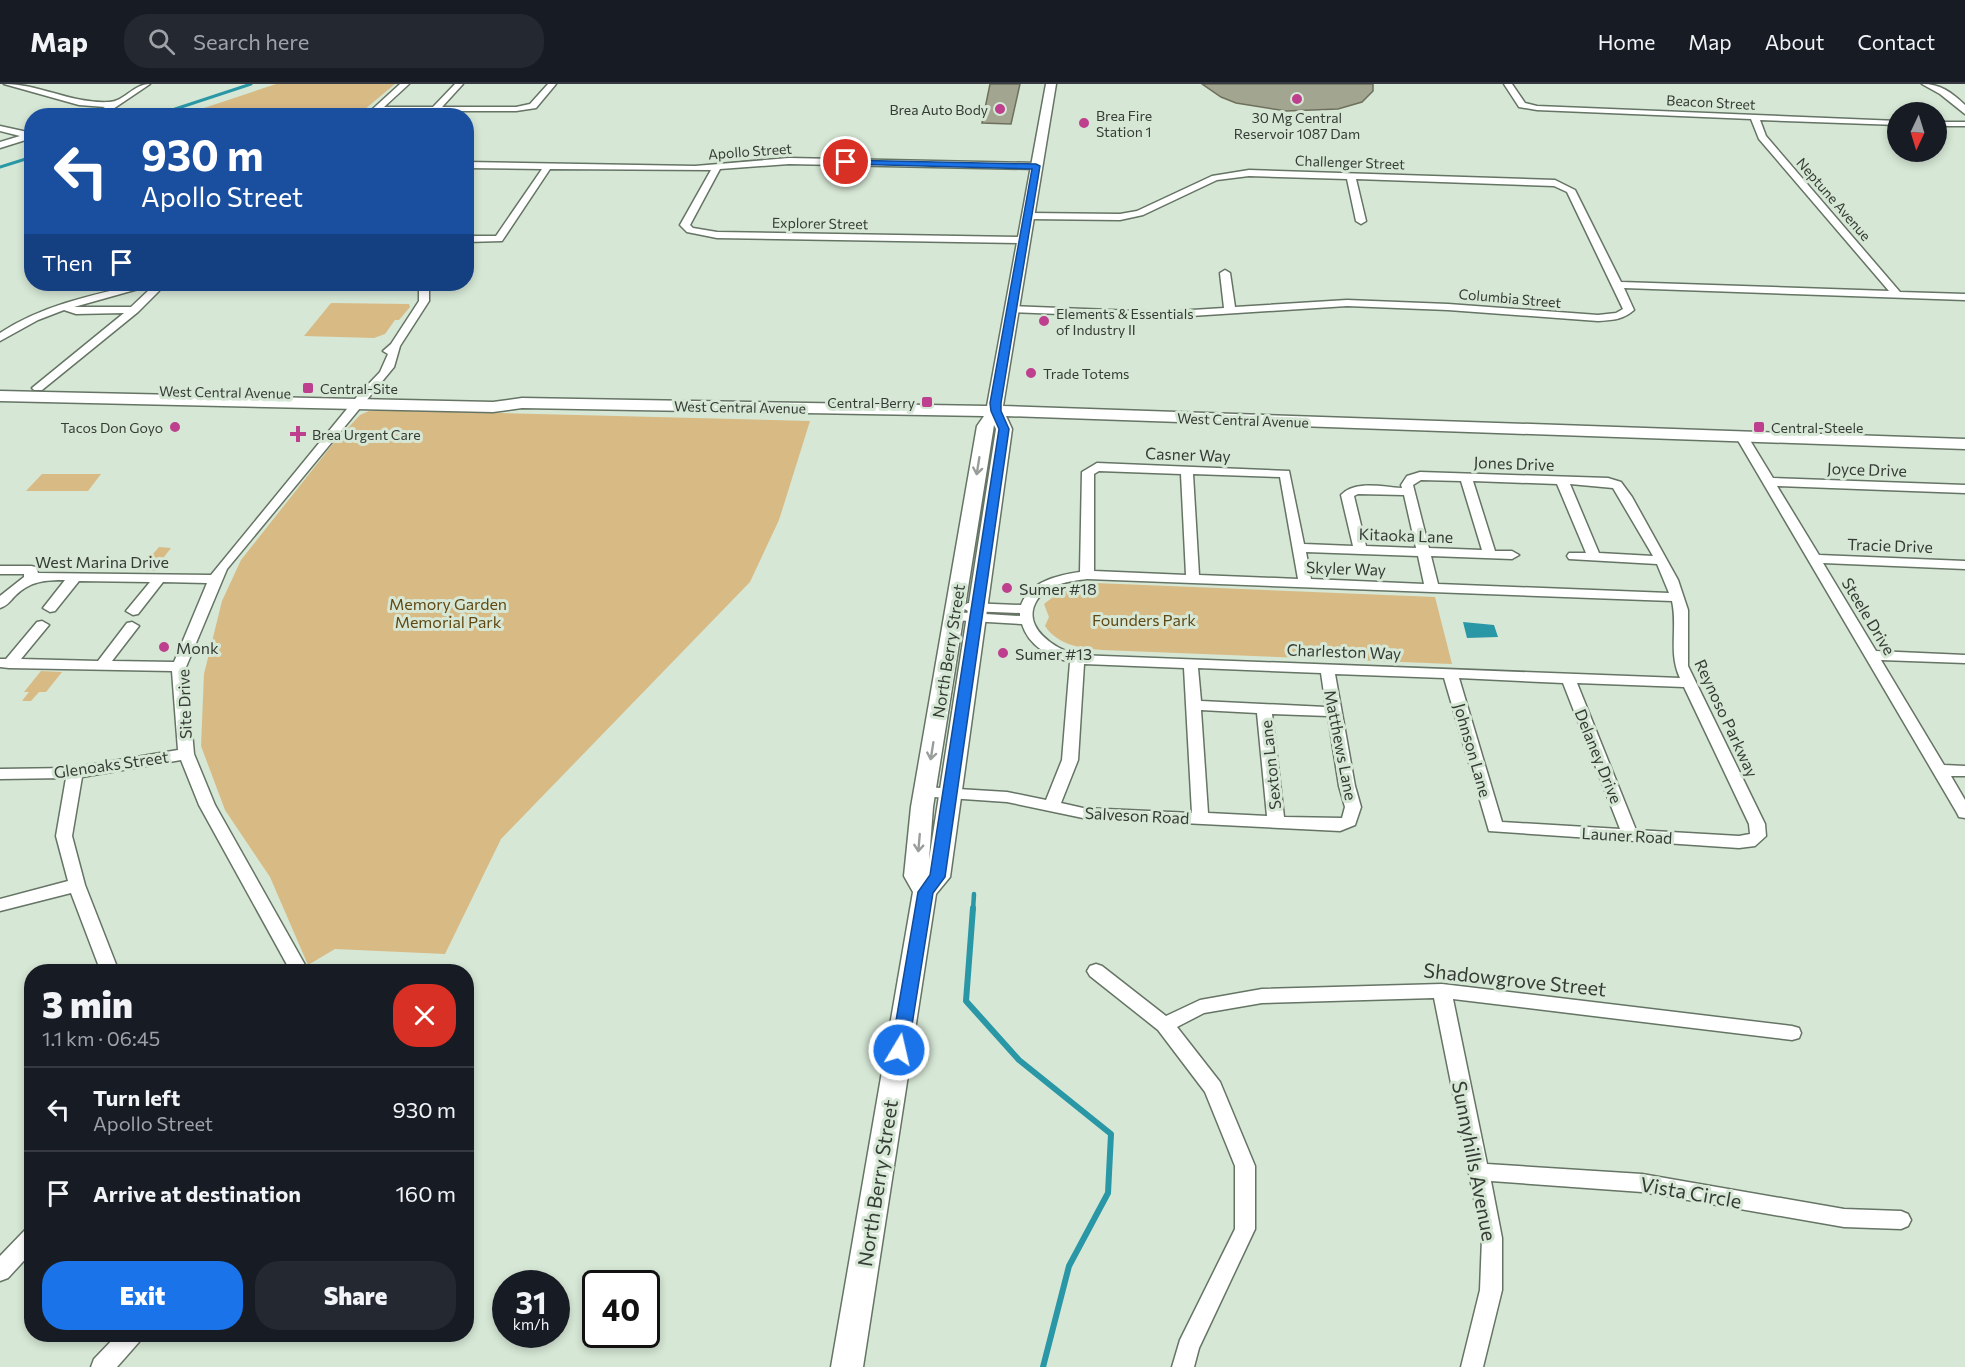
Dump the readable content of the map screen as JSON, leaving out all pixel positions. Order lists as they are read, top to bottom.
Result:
{
  "streets": {
    "street": [
      "Beacon Street",
      "Apollo Street",
      "Challenger Street",
      "Neptune Avenue",
      "Explorer Street",
      "Columbia Street",
      "West Central Avenue",
      "Casner Way",
      "Jones Drive",
      "Joyce Drive",
      "Kitaoka Lane",
      "Tracie Drive",
      "West Marina Drive",
      "Skyler Way",
      "Steele Drive",
      "North Berry Street",
      "Charleston Way",
      "Site Drive",
      "Reynoso Parkway",
      "Matthews Lane",
      "Johnson Lane",
      "Delaney Drive",
      "Glenoaks Street",
      "Sexton Lane",
      "Salveson Road",
      "Launer Road",
      "Shadowgrove Street",
      "Sunnyhills Avenue",
      "Vista Circle"
    ]
  },
  "crossings": [
    ["Beacon Street", "Neptune Avenue"],
    ["Apollo Street", "Explorer Street"],
    ["Apollo Street", "North Berry Street"],
    ["Challenger Street", "Columbia Street"],
    ["Challenger Street", "North Berry Street"],
    ["Explorer Street", "North Berry Street"],
    ["Columbia Street", "North Berry Street"],
    ["West Central Avenue", "Steele Drive"],
    ["West Central Avenue", "North Berry Street"],
    ["West Central Avenue", "Site Drive"],
    ["Casner Way", "Kitaoka Lane"],
    ["Casner Way", "Skyler Way"],
    ["Jones Drive", "Kitaoka Lane"],
    ["Jones Drive", "Reynoso Parkway"],
    ["Joyce Drive", "Steele Drive"],
    ["Tracie Drive", "Steele Drive"],
    ["West Marina Drive", "Site Drive"],
    ["Skyler Way", "Charleston Way"],
    ["Skyler Way", "Reynoso Parkway"],
    ["North Berry Street", "Salveson Road"],
    ["Charleston Way", "Reynoso Parkway"],
    ["Charleston Way", "Matthews Lane"],
    ["Charleston Way", "Johnson Lane"],
    ["Charleston Way", "Delaney Drive"],
    ["Site Drive", "Glenoaks Street"],
    ["Reynoso Parkway", "Launer Road"],
    ["Matthews Lane", "Salveson Road"],
    ["Johnson Lane", "Launer Road"],
    ["Delaney Drive", "Launer Road"],
    ["Sexton Lane", "Salveson Road"],
    ["Shadowgrove Street", "Sunnyhills Avenue"],
    ["Sunnyhills Avenue", "Vista Circle"]
  ],
  "parks": ["Memory Garden Memorial Park", "Founders Park"],
  "places": {
    "other": [
      "30 Mg Central Reservoir 1087 Dam",
      "Brea Auto Body",
      "Brea Fire Station 1",
      "Elements & Essentials of Industry II",
      "Trade Totems",
      "Tacos Don Goyo",
      "Sumer #18",
      "Monk",
      "Sumer #13"
    ],
    "transit": ["Central-Site", "Central-Berry", "Central-Steele"],
    "health": ["Brea Urgent Care"]
  },
  "north": "bottom",
  "page": {
    "header": "Map",
    "search": "Search here",
    "nav": [
      "Home",
      "Map",
      "About",
      "Contact"
    ],
    "turn": ["930 m", "Apollo Street"],
    "then": "Then",
    "heading": ["3 min", "1.1 km · 06:45"],
    "list": [
      {
        "name": "Turn left",
        "note": "Apollo Street",
        "value": "930 m"
      },
      {
        "name": "Arrive at destination",
        "value": "160 m"
      }
    ],
    "buttons": ["Exit", "Share"],
    "speed": "31 km/h",
    "limit": "40"
  }
}
